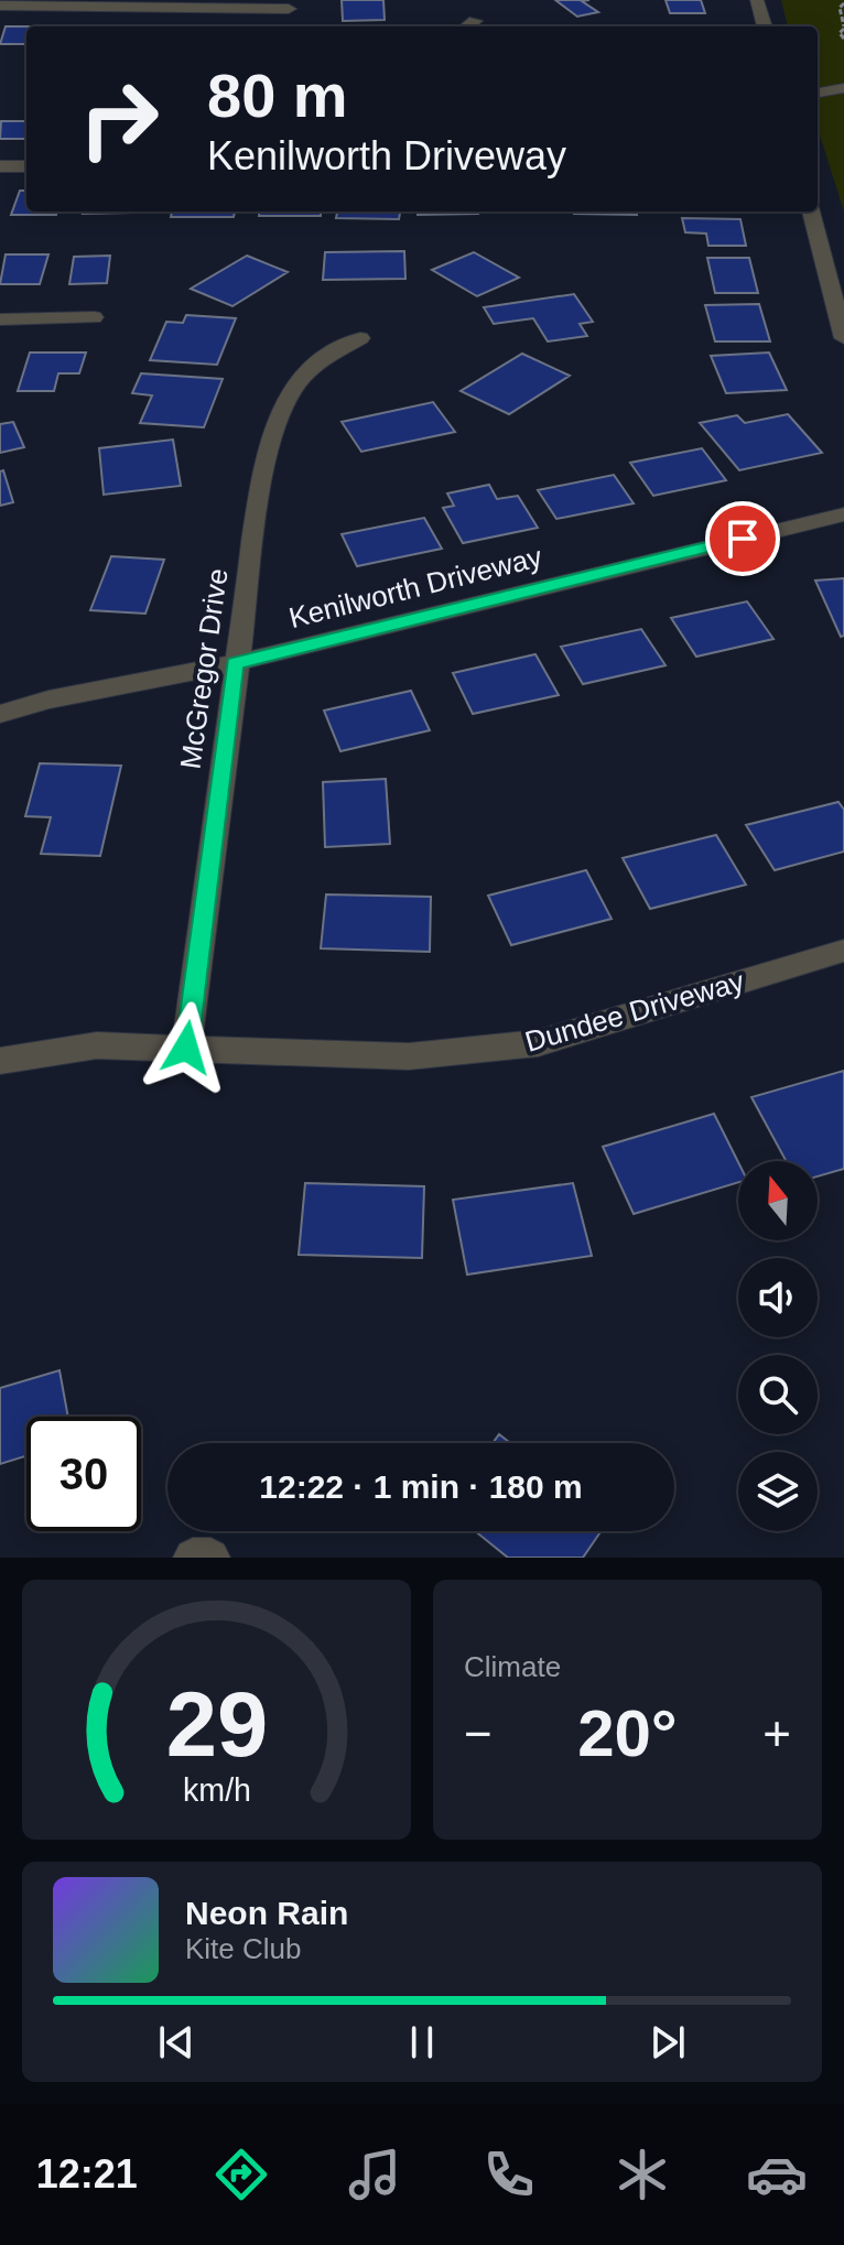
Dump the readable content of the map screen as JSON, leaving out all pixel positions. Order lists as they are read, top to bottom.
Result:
{
  "streets": {
    "street": ["Kenilworth Driveway", "McGregor Drive", "Dundee Driveway"]
  },
  "crossings": [
    ["Kenilworth Driveway", "McGregor Drive"],
    ["McGregor Drive", "Dundee Driveway"]
  ],
  "north": "top",
  "page": {
    "turn": ["80 m", "Kenilworth Driveway"],
    "limit": "30",
    "trip": "12:22 · 1 min · 180 m",
    "tile": "Climate",
    "heat": ["−", "20°", "+"],
    "song": ["Neon Rain", "Kite Club"],
    "tabs": "12:21",
    "gauge": ["29", "km/h"]
  }
}
